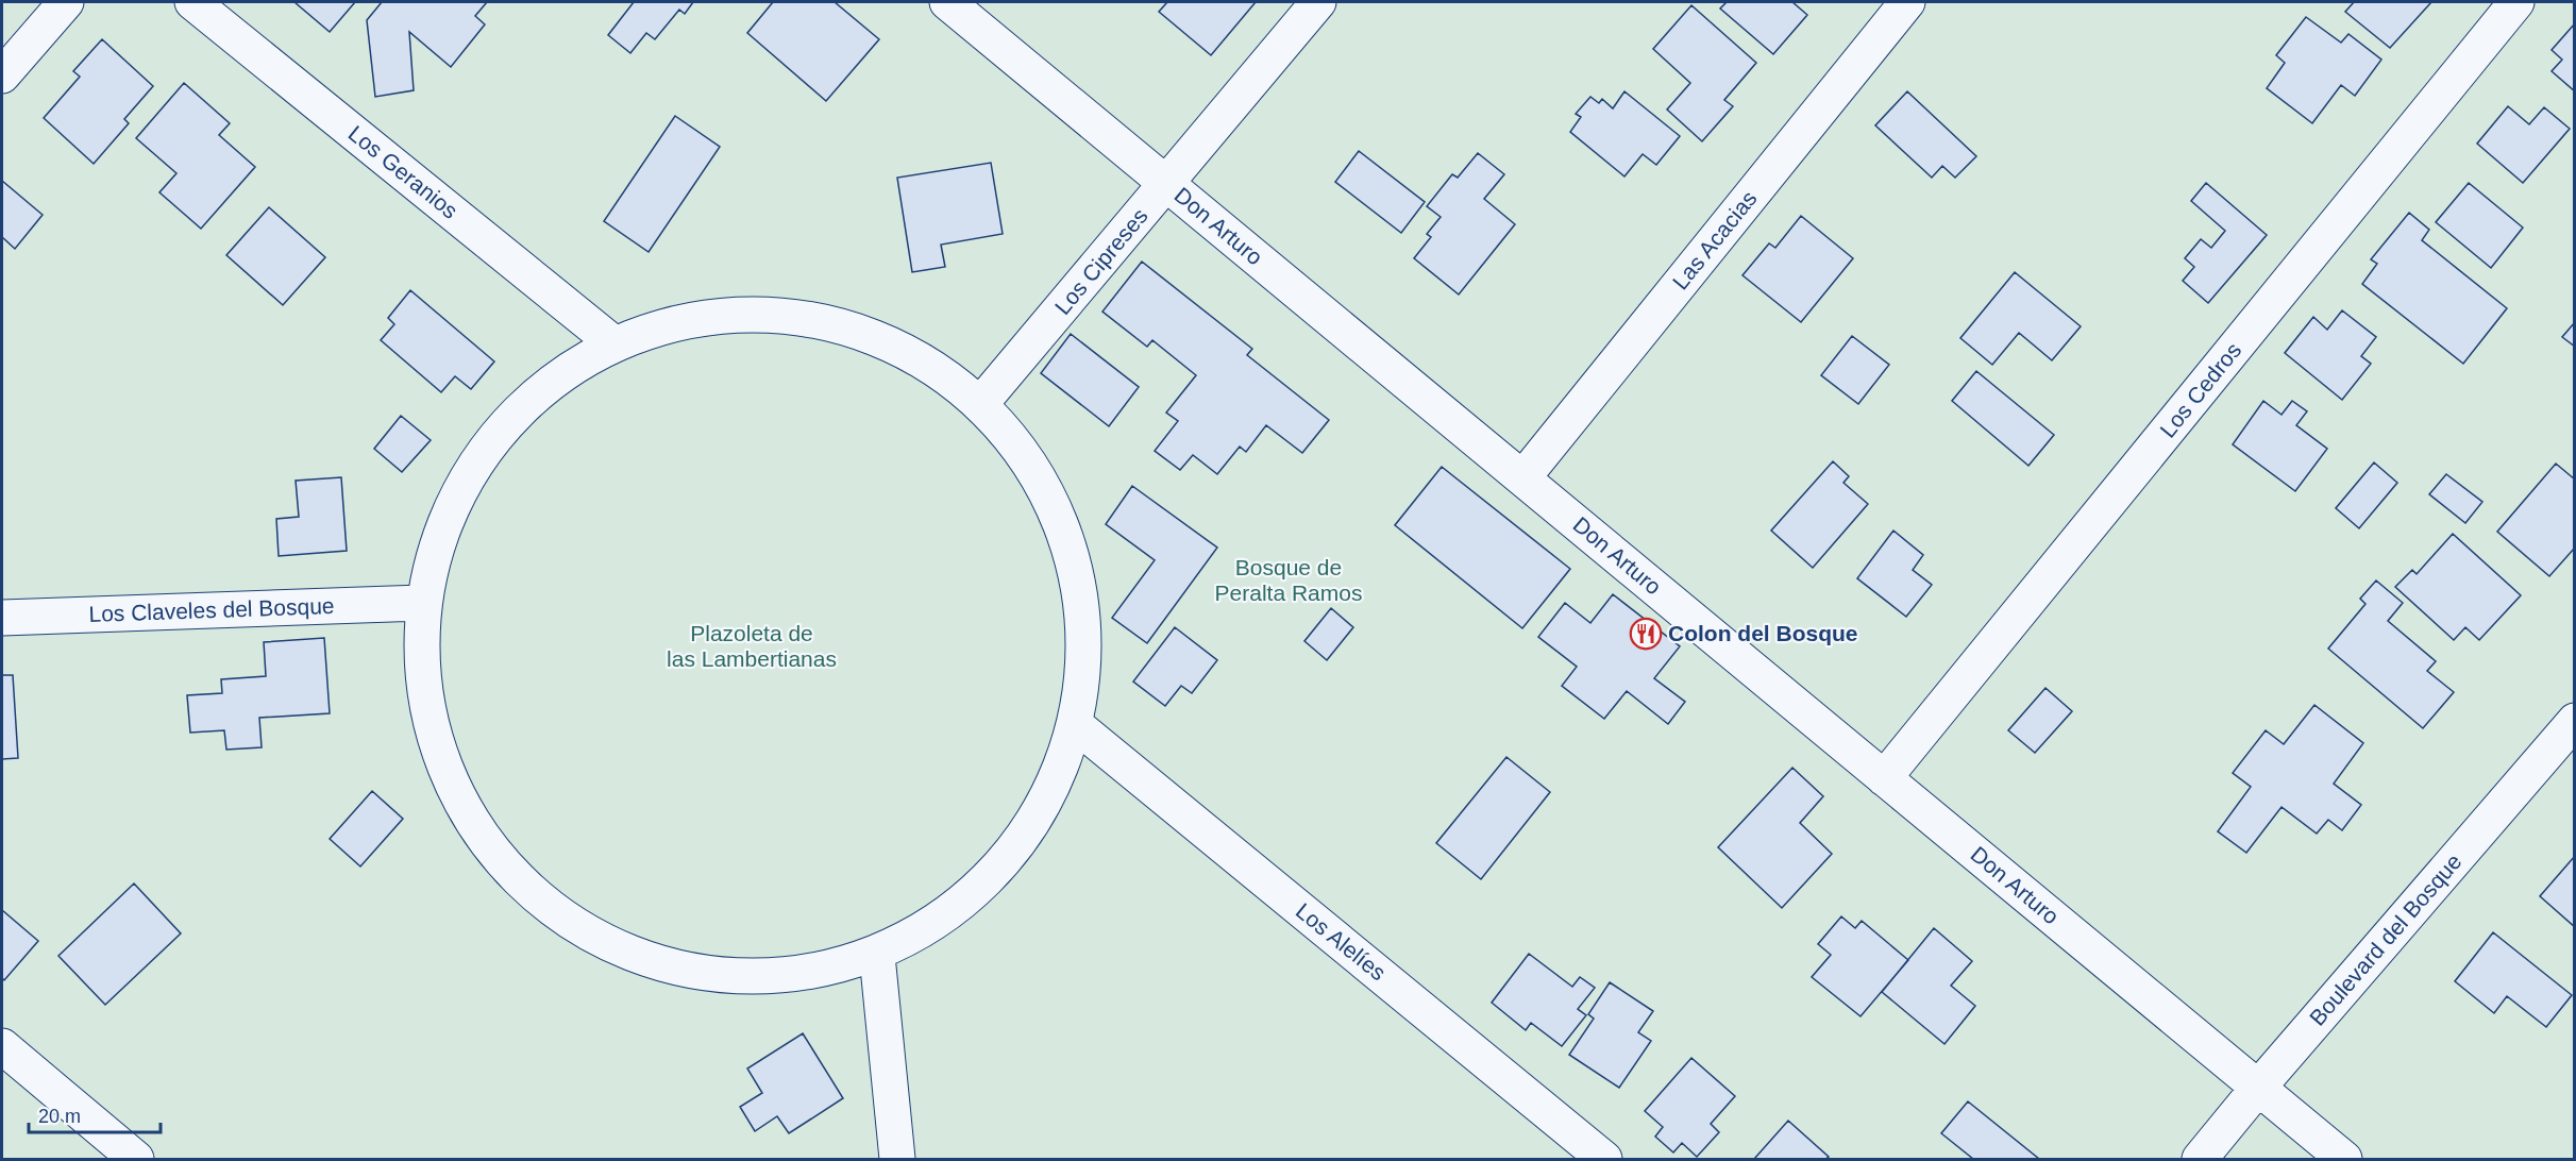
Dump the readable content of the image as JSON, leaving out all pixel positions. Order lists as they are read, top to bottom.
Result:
{
  "streets": {
    "street": [
      "Los Geranios",
      "Don Arturo",
      "Las Acacias",
      "Los Cipreses",
      "Los Cedros",
      "Los Claveles del Bosque",
      "Boulevard del Bosque",
      "Los Alelíes"
    ]
  },
  "crossings": [
    ["Don Arturo", "Las Acacias"],
    ["Don Arturo", "Los Cipreses"],
    ["Don Arturo", "Los Cedros"],
    ["Don Arturo", "Boulevard del Bosque"]
  ],
  "parks": ["Bosque de Peralta Ramos", "Plazoleta de las Lambertianas"],
  "places": {
    "restaurant": ["Colon del Bosque"]
  },
  "scale_bar": "20 m"
}
